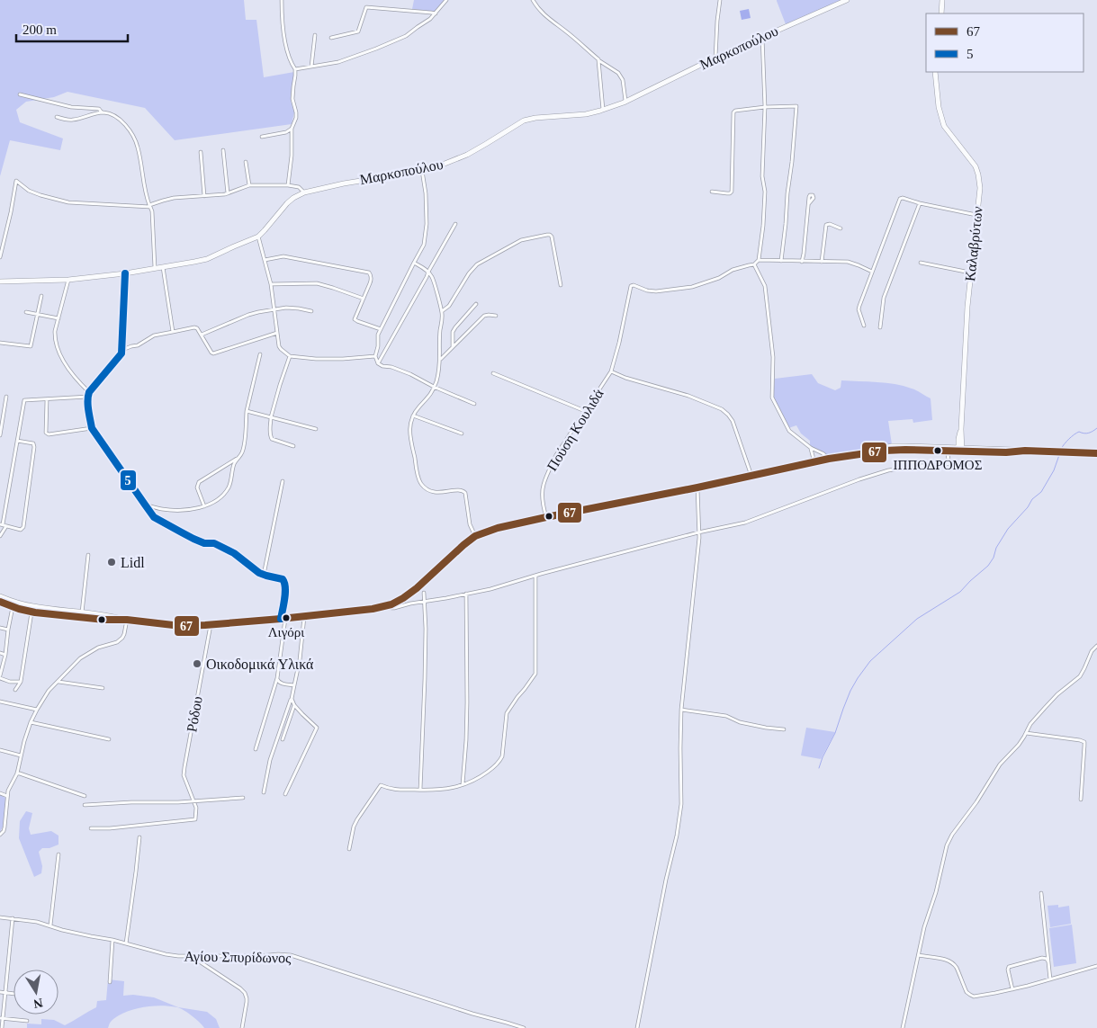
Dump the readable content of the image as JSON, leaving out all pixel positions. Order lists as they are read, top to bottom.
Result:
{
  "streets": {
    "main road": ["Μαρκοπούλου", "Καλαβρύτων"],
    "street": ["Πούση Κουλιδά", "Ρόδου", "Αγίου Σπυρίδωνος"]
  },
  "places": [
    "ΙΠΠΟΔΡΟΜΟΣ",
    "Lidl",
    "Λιγόρι",
    "Οικοδομικά Υλικά"
  ],
  "lines": ["transit line 5", "transit line 67"],
  "legend": ["67", "5"],
  "scale_bar": "200 m",
  "north": "bottom"
}
